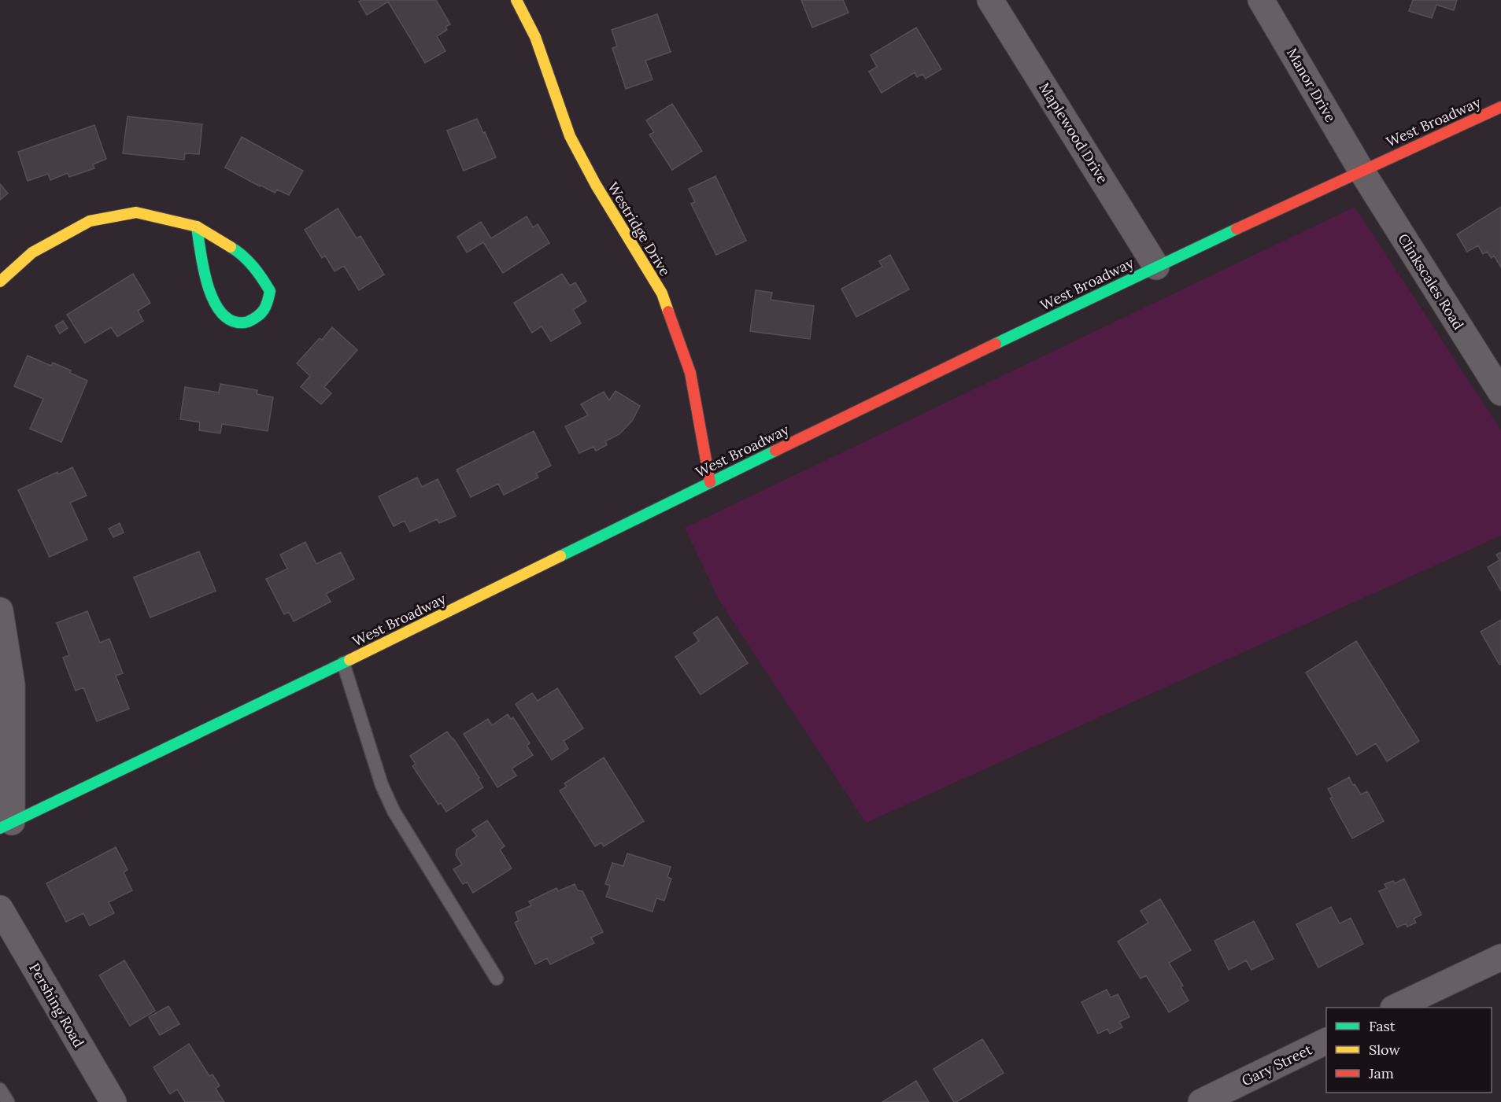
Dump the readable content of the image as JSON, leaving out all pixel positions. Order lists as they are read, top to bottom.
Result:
{
  "streets": {
    "main road": ["West Broadway", "Westridge Drive"],
    "street": [
      "Manor Drive",
      "Maplewood Drive",
      "Clinkscales Road",
      "Pershing Road",
      "Gary Street"
    ]
  },
  "crossings": [
    ["Manor Drive", "West Broadway"],
    ["Manor Drive", "Clinkscales Road"],
    ["West Broadway", "Maplewood Drive"],
    ["West Broadway", "Westridge Drive"],
    ["West Broadway", "Clinkscales Road"]
  ],
  "legend": ["Fast", "Slow", "Jam"]
}
